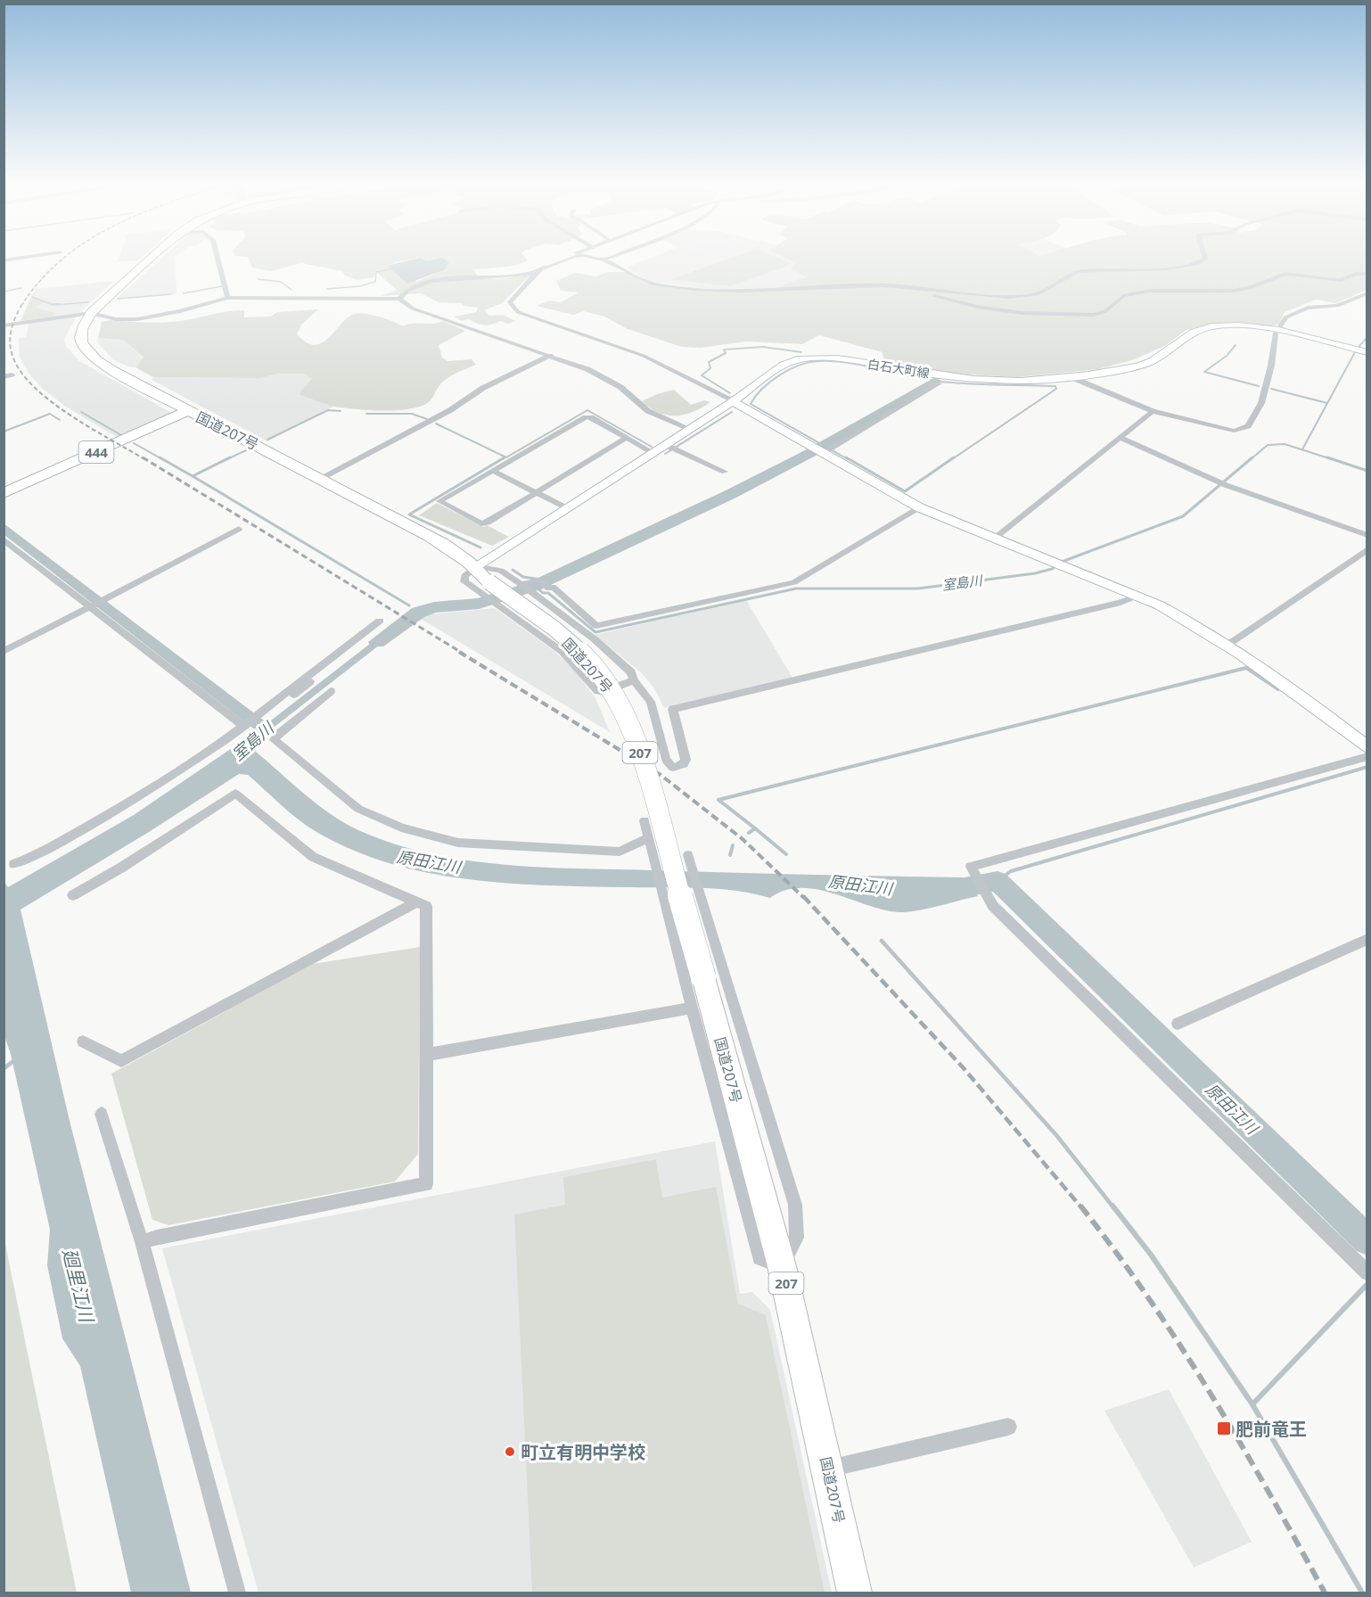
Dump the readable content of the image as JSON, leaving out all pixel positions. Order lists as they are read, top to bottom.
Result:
{
  "streets": {
    "highway": ["国道207号", "444", "207"],
    "main road": ["白石大町線"]
  },
  "crossings": [
    ["白石大町線", "国道207号"],
    ["国道207号", "444"]
  ],
  "water": ["室島川", "原田江川", "廻里江川"],
  "places": {
    "transit": ["肥前竜王"],
    "other": ["町立有明中学校"]
  }
}
